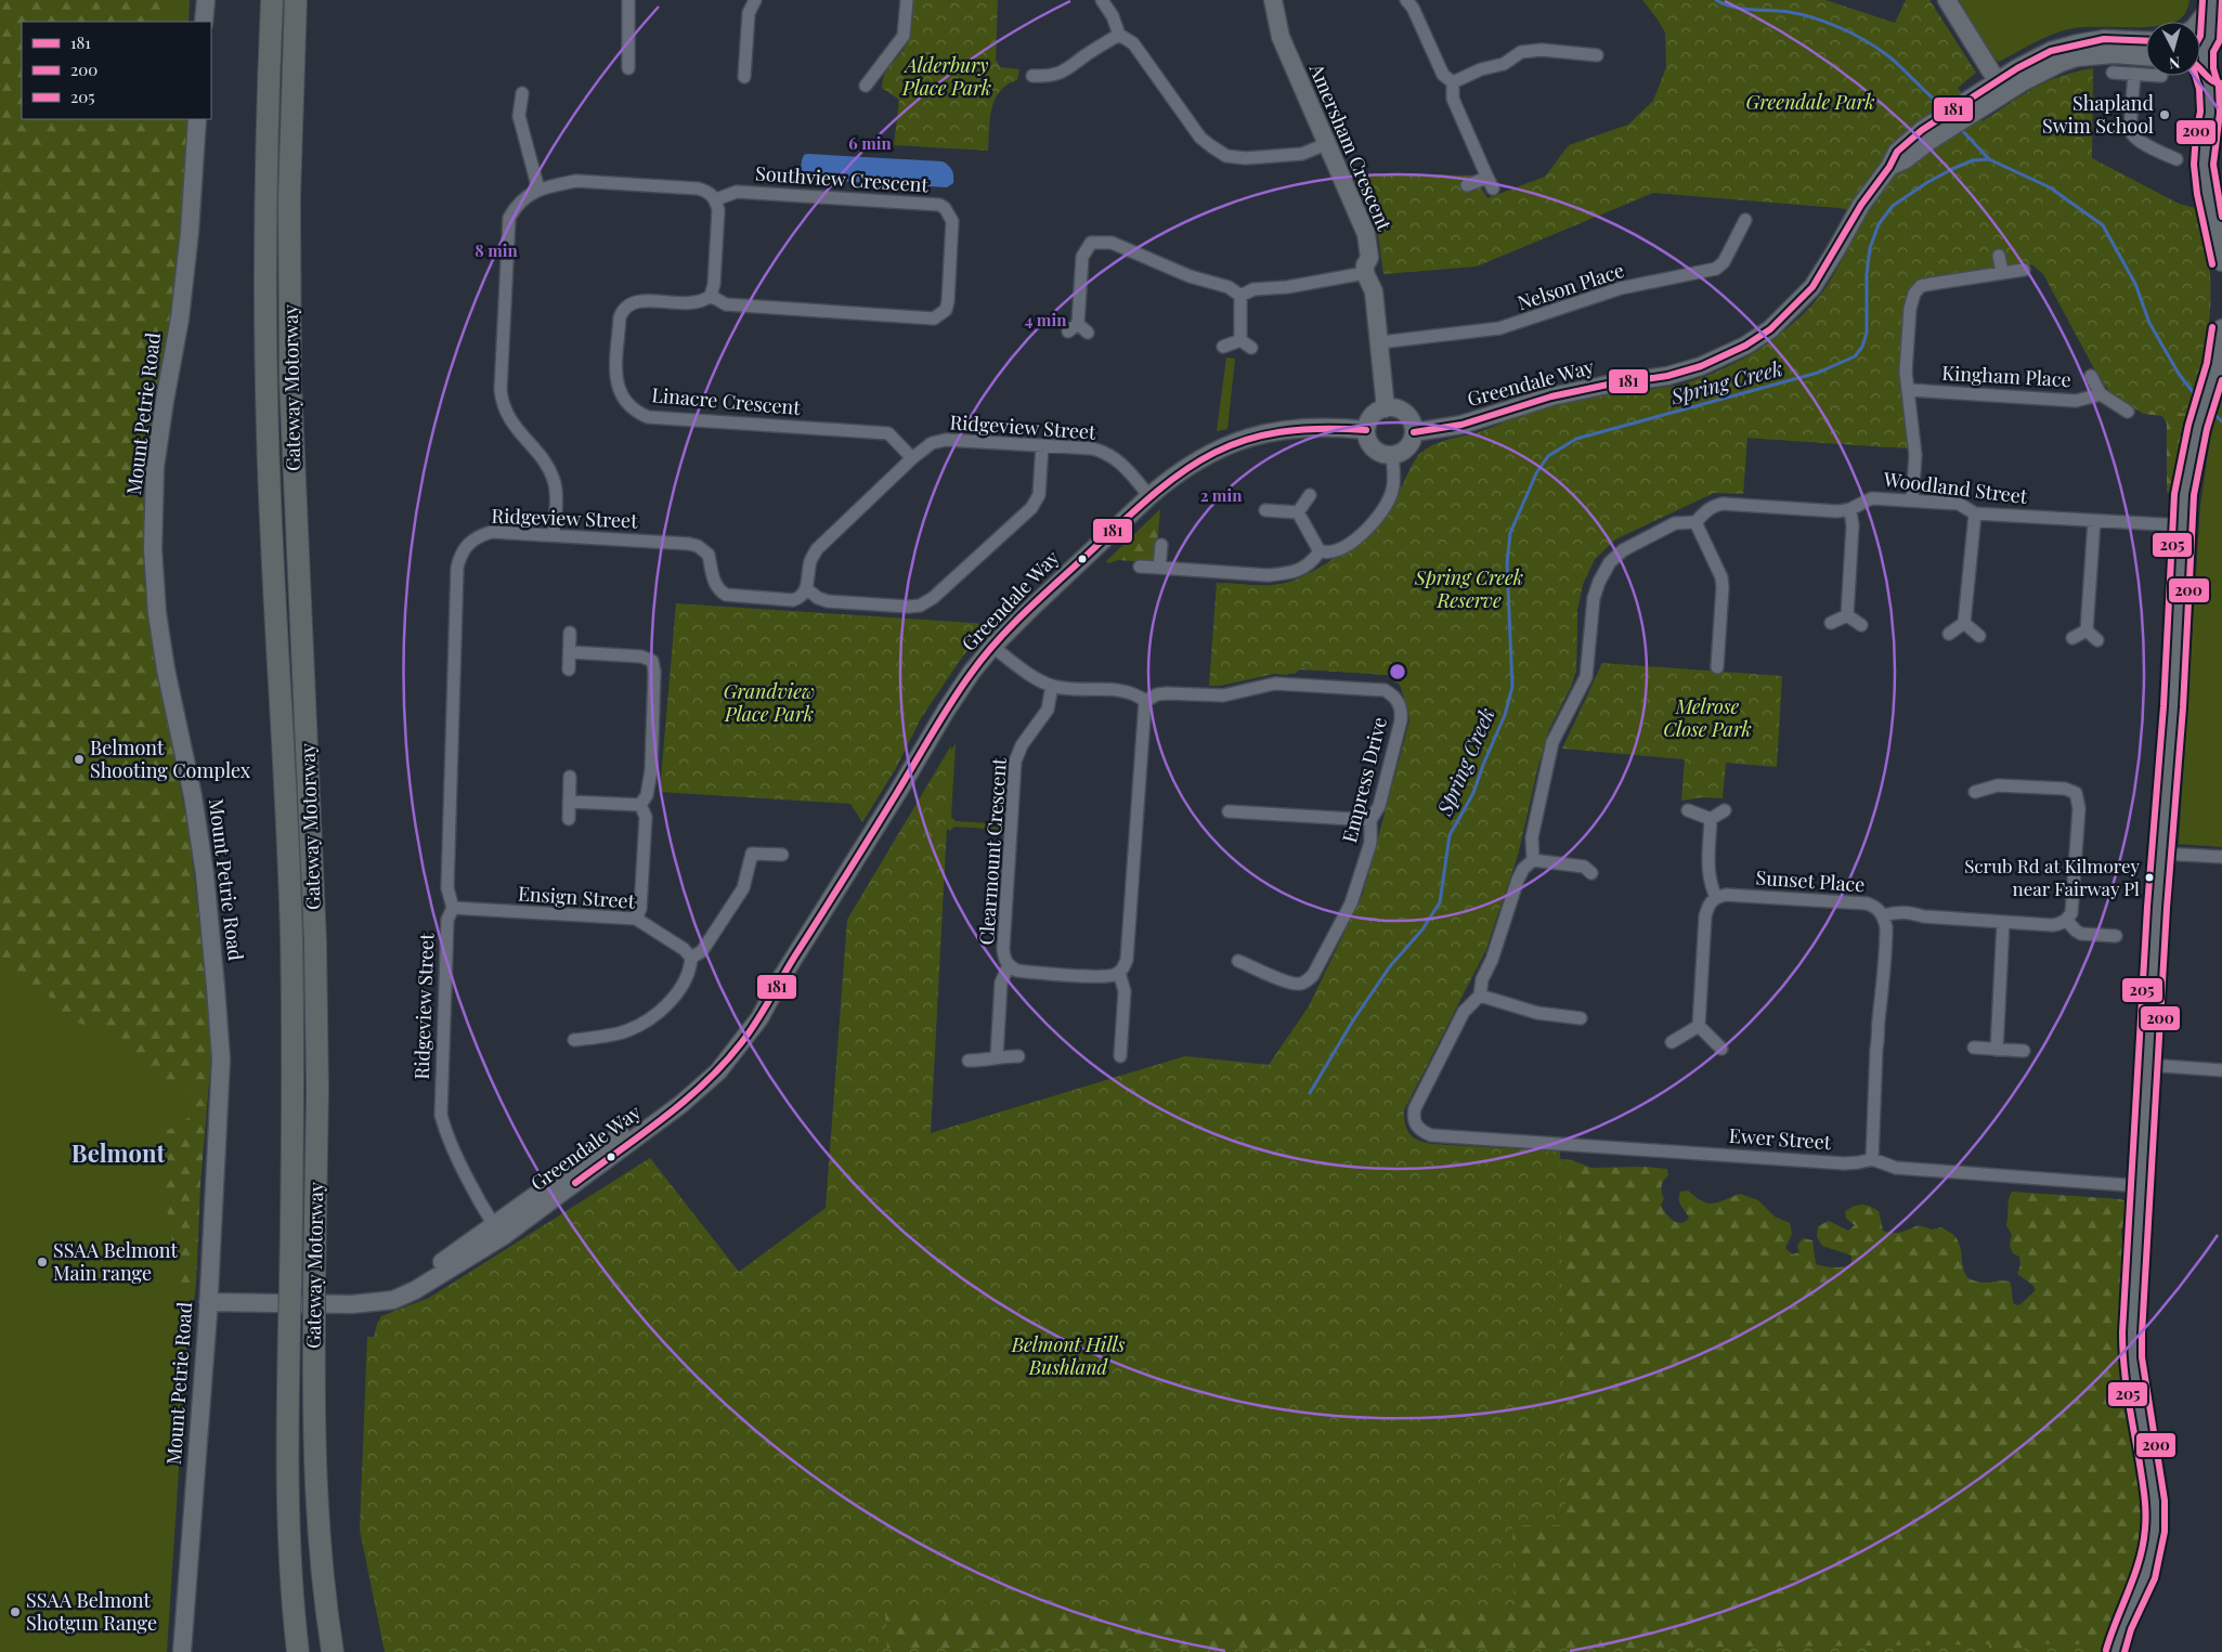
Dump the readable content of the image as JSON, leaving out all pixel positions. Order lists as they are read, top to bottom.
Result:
{
  "streets": {
    "highway": ["Gateway Motorway"],
    "street": [
      "Amersham Crescent",
      "Southview Crescent",
      "Nelson Place",
      "Kingham Place",
      "Greendale Way",
      "Linacre Crescent",
      "Mount Petrie Road",
      "Ridgeview Street",
      "Woodland Street",
      "Empress Drive",
      "Clearmount Crescent",
      "Sunset Place",
      "Ensign Street",
      "Ewer Street"
    ]
  },
  "crossings": [
    ["Amersham Crescent", "Nelson Place"],
    ["Amersham Crescent", "Greendale Way"],
    ["Southview Crescent", "Linacre Crescent"],
    ["Greendale Way", "Mount Petrie Road"],
    ["Greendale Way", "Ridgeview Street"],
    ["Linacre Crescent", "Ridgeview Street"],
    ["Ridgeview Street", "Ensign Street"],
    ["Sunset Place", "Ewer Street"]
  ],
  "districts": ["Belmont"],
  "water": ["Spring Creek"],
  "parks": [
    "Alderbury Place Park",
    "Greendale Park",
    "Spring Creek Reserve",
    "Grandview Place Park",
    "Melrose Close Park",
    "Belmont Hills Bushland"
  ],
  "places": [
    "Shapland Swim School",
    "Belmont Shooting Complex",
    "Scrub Rd at Kilmorey near Fairway Pl",
    "SSAA Belmont Main range",
    "SSAA Belmont Shotgun Range"
  ],
  "lines": ["transit line 200", "transit line 205", "transit line 181"],
  "legend": ["181", "200", "205"],
  "north": "bottom",
  "rings": [
    "6 min",
    "8 min",
    "4 min",
    "2 min"
  ]
}
